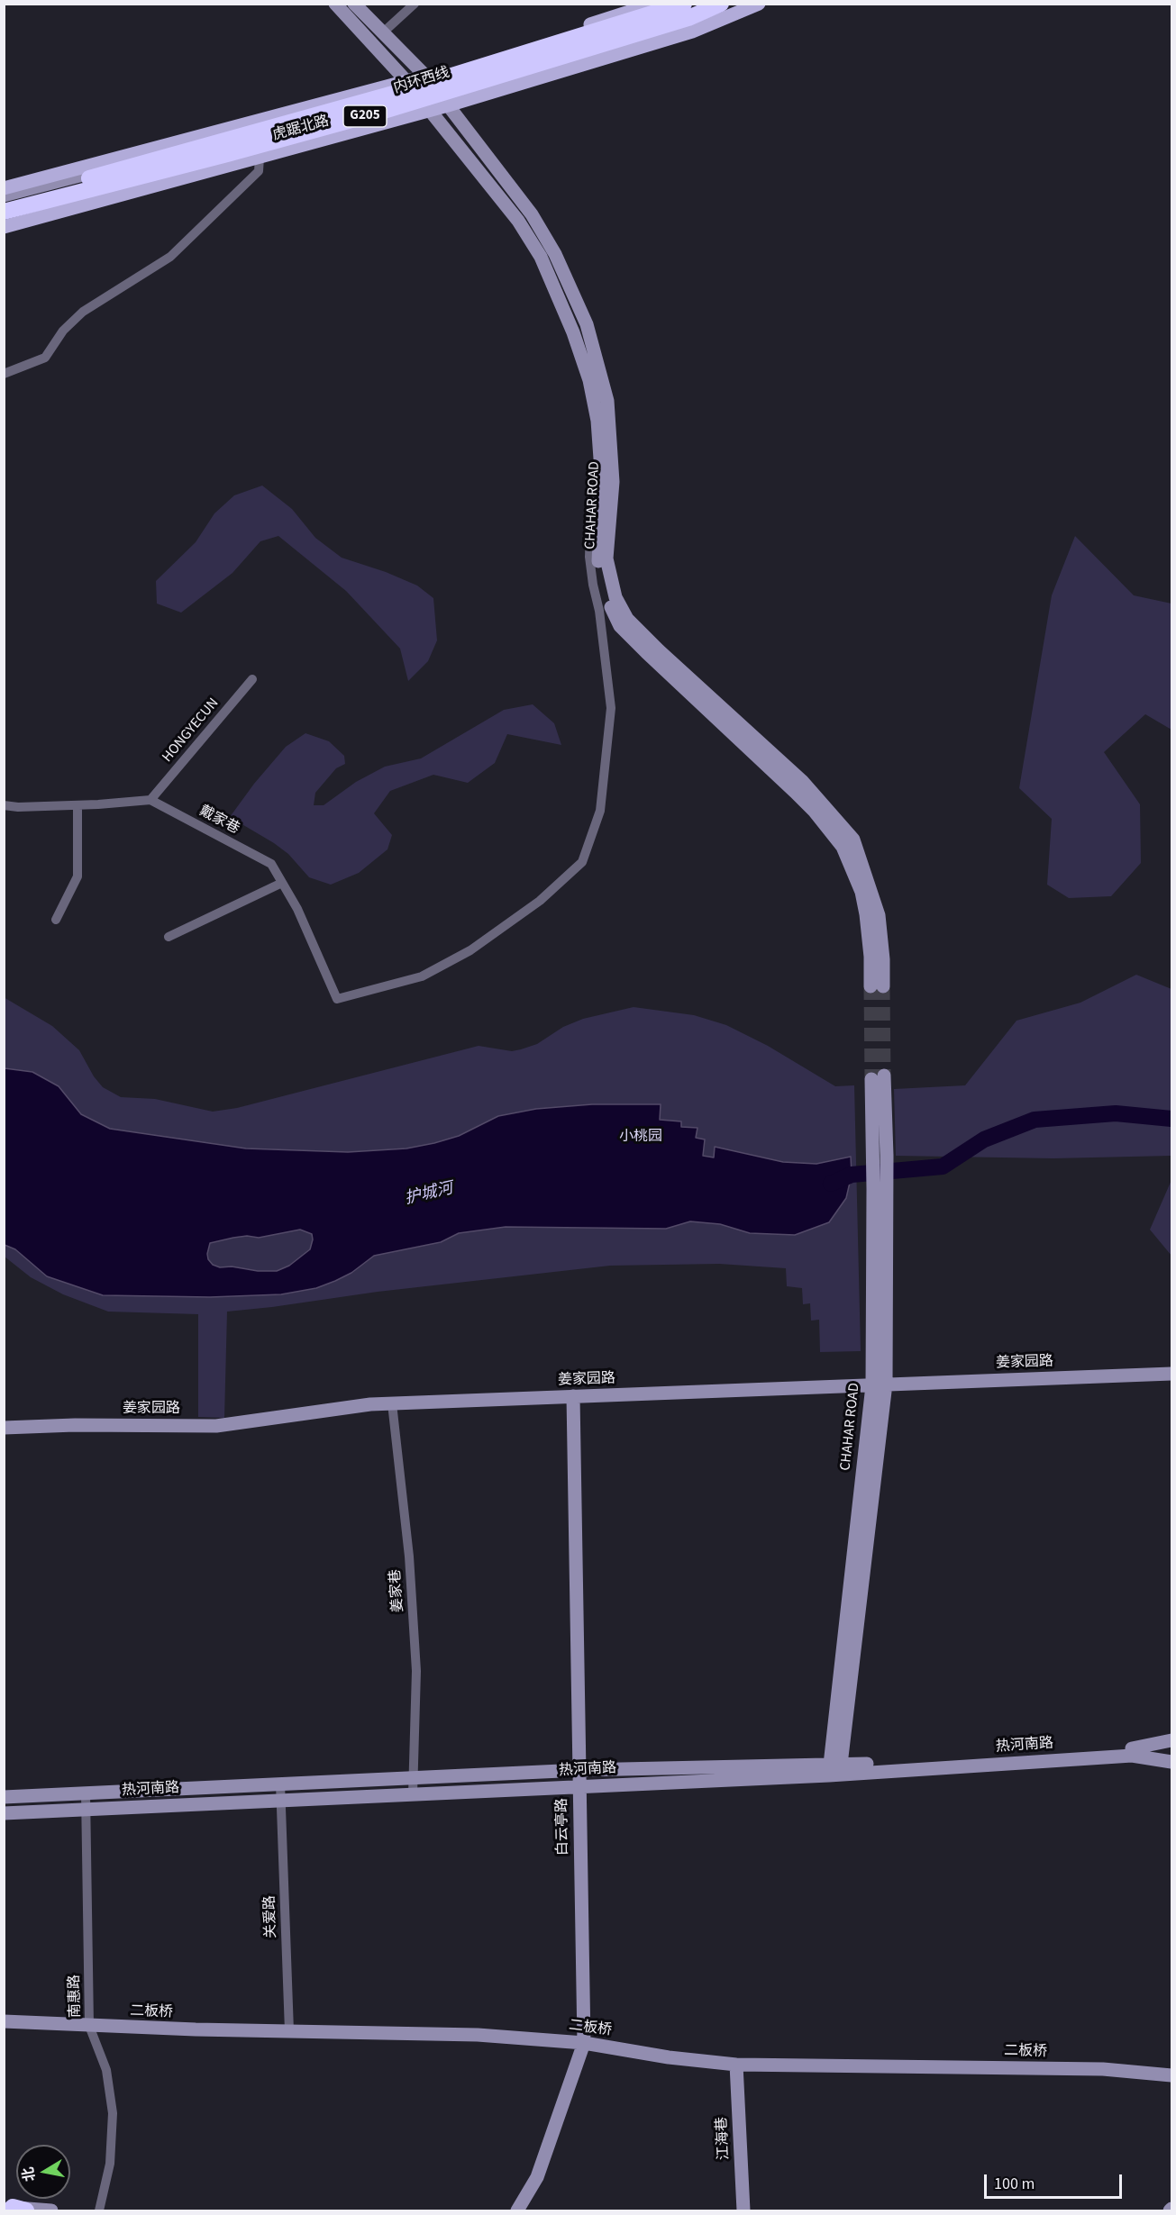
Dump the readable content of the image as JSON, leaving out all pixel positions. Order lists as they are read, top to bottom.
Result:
{
  "streets": {
    "highway": ["内环西线", "G205"],
    "main road": [
      "虎踞北路",
      "CHAHAR ROAD",
      "姜家园路",
      "热河南路",
      "白云亭路",
      "二板桥",
      "江海巷"
    ],
    "street": [
      "HONGYECUN",
      "戴家巷",
      "姜家巷",
      "关爱路",
      "南惠路"
    ]
  },
  "crossings": [
    ["虎踞北路", "CHAHAR ROAD"],
    ["CHAHAR ROAD", "戴家巷"],
    ["CHAHAR ROAD", "姜家园路"],
    ["CHAHAR ROAD", "热河南路"],
    ["HONGYECUN", "戴家巷"],
    ["姜家园路", "姜家巷"],
    ["姜家园路", "白云亭路"],
    ["姜家巷", "热河南路"],
    ["热河南路", "白云亭路"],
    ["热河南路", "关爱路"],
    ["热河南路", "南惠路"],
    ["白云亭路", "二板桥"],
    ["关爱路", "二板桥"],
    ["南惠路", "二板桥"],
    ["二板桥", "江海巷"]
  ],
  "water": ["护城河"],
  "parks": ["小桃园"],
  "scale_bar": "100 m",
  "north": "left"
}
